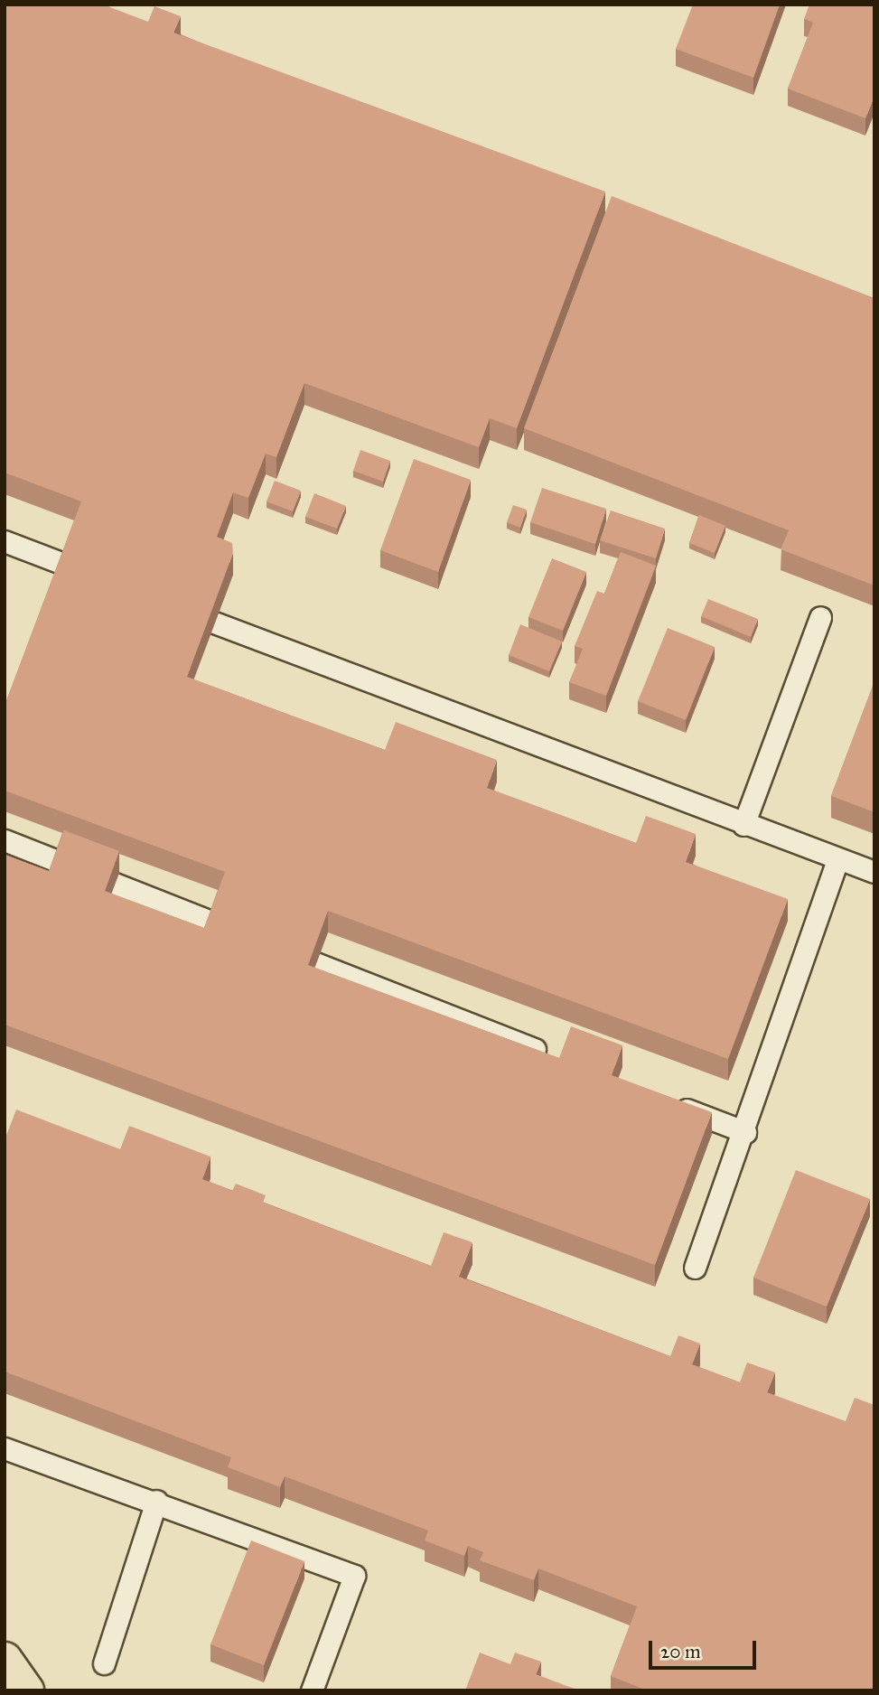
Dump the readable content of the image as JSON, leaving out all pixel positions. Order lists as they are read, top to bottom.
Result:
{
  "scale_bar": "20 m"
}
